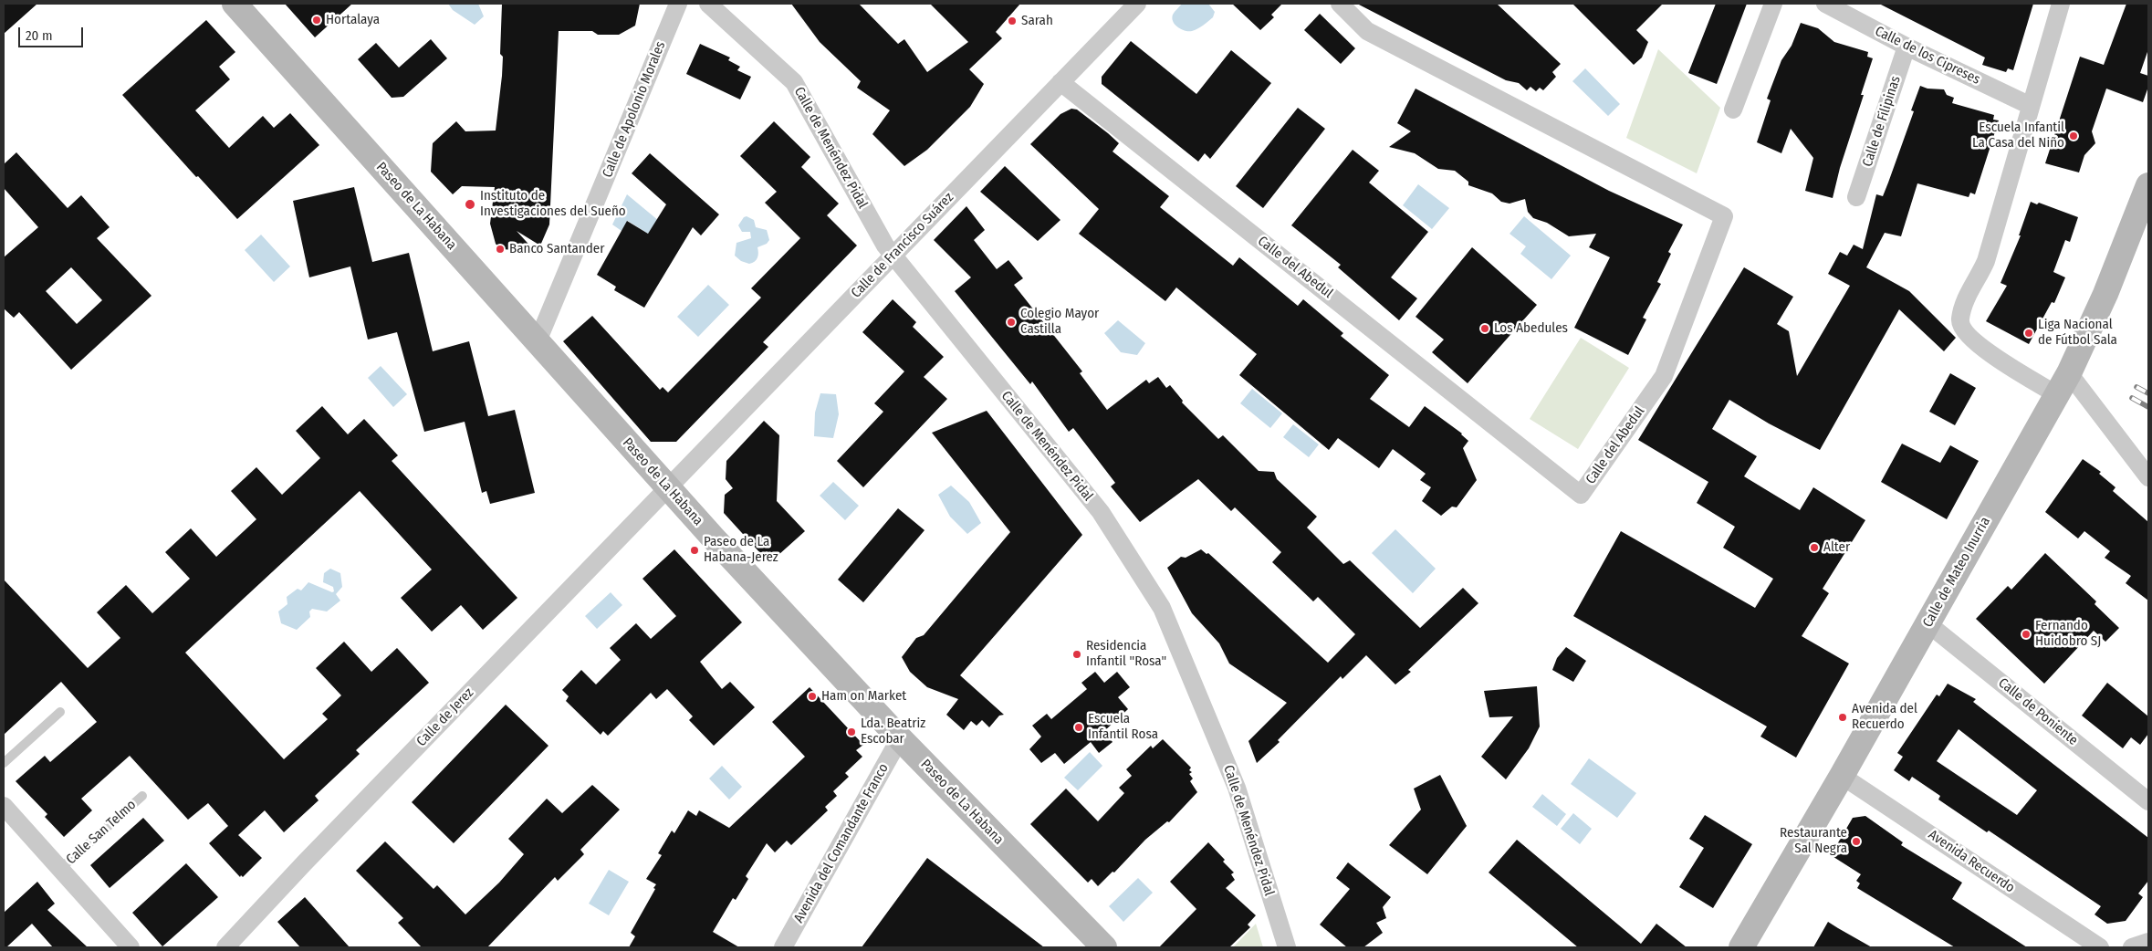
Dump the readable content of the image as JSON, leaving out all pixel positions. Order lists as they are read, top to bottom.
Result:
{
  "streets": {
    "street": [
      "Calle de los Cipreses",
      "Calle de Apolonio Morales",
      "Calle de Filipinas",
      "Calle de Menéndez Pidal",
      "Paseo de La Habana",
      "Calle de Francisco Suárez",
      "Calle del Abedul",
      "Calle de Mateo Inurria",
      "Calle de Poniente",
      "Calle de Jerez",
      "Calle San Telmo",
      "Avenida del Comandante Franco",
      "Avenida Recuerdo"
    ]
  },
  "crossings": [
    ["Calle de los Cipreses", "Calle de Filipinas"],
    ["Calle de Apolonio Morales", "Paseo de La Habana"],
    ["Calle de Menéndez Pidal", "Calle de Francisco Suárez"],
    ["Paseo de La Habana", "Calle de Francisco Suárez"],
    ["Paseo de La Habana", "Calle de Jerez"],
    ["Paseo de La Habana", "Avenida del Comandante Franco"],
    ["Calle de Francisco Suárez", "Calle del Abedul"],
    ["Calle de Francisco Suárez", "Calle de Jerez"],
    ["Calle de Mateo Inurria", "Calle de Poniente"],
    ["Calle de Mateo Inurria", "Avenida Recuerdo"]
  ],
  "places": [
    "Hortalaya",
    "Sarah",
    "Escuela Infantil La Casa del Niño",
    "Instituto de Investigaciones del Sueño",
    "Banco Santander",
    "Colegio Mayor Castilla",
    "Los Abedules",
    "Liga Nacional de Fútbol Sala",
    "Alter",
    "Paseo de La Habana-Jerez",
    "Fernando Huidobro SJ",
    "Residencia Infantil \"Rosa\"",
    "Ham on Market",
    "Avenida del Recuerdo",
    "Escuela Infantil Rosa",
    "Lda. Beatriz Escobar",
    "Restaurante Sal Negra"
  ],
  "scale_bar": "20 m"
}
